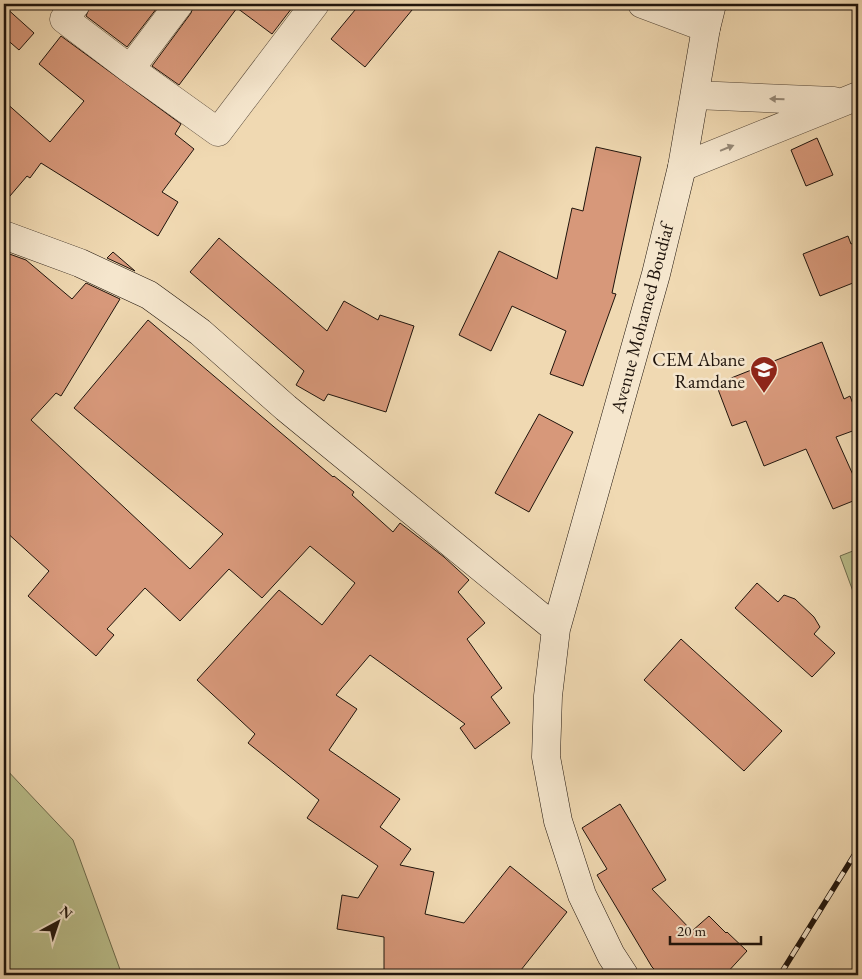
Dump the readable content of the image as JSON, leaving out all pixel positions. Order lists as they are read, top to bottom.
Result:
{
  "streets": {
    "street": ["Avenue Mohamed Boudiaf"]
  },
  "places": {
    "school or university": ["CEM Abane Ramdane"]
  },
  "scale_bar": "20 m",
  "north": "top right"
}
